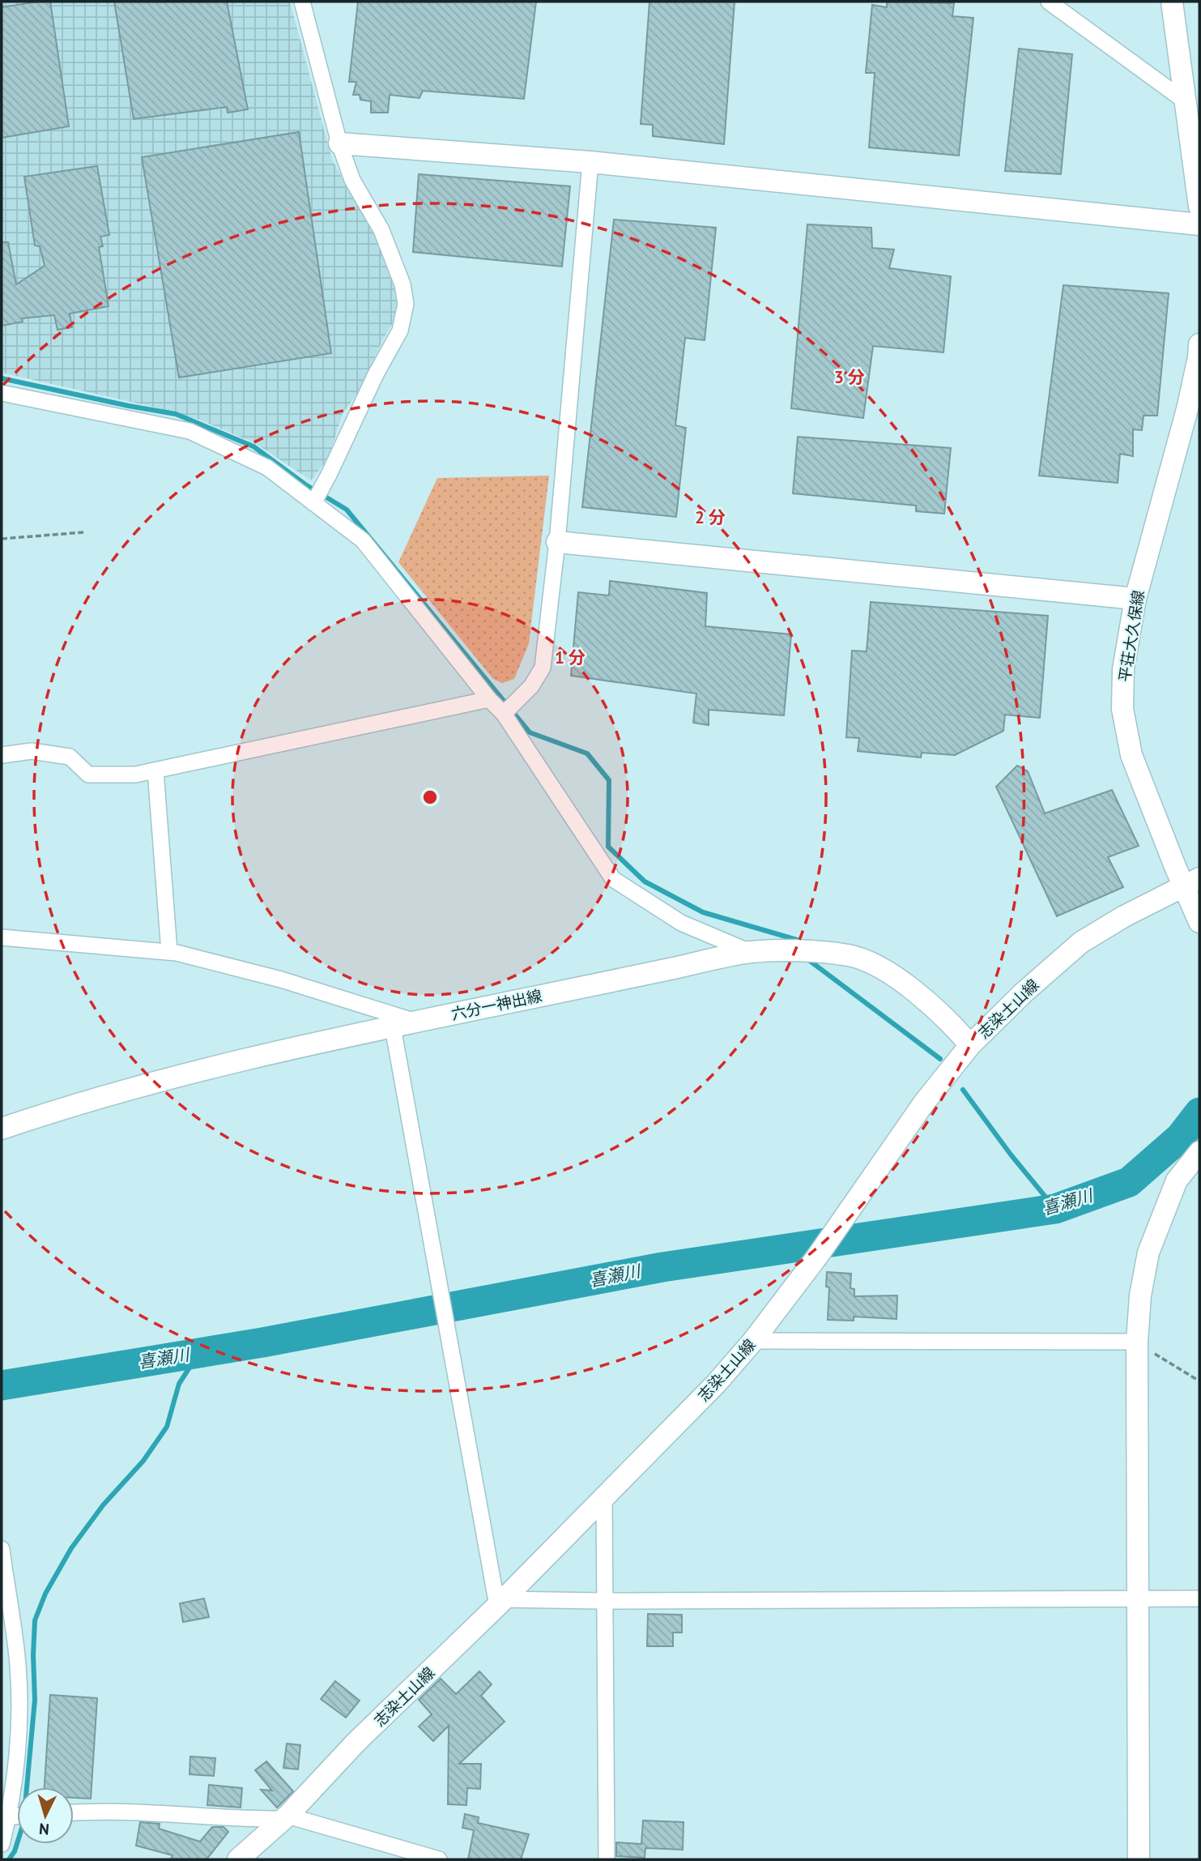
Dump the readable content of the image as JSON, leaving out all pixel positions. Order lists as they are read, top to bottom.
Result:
{
  "streets": {
    "main road": ["平荘大久保線", "六分一神出線", "志染土山線"]
  },
  "crossings": [
    ["平荘大久保線", "志染土山線"],
    ["六分一神出線", "志染土山線"]
  ],
  "water": ["喜瀬川"],
  "north": "bottom",
  "rings": ["3 分", "2 分", "1 分"]
}
